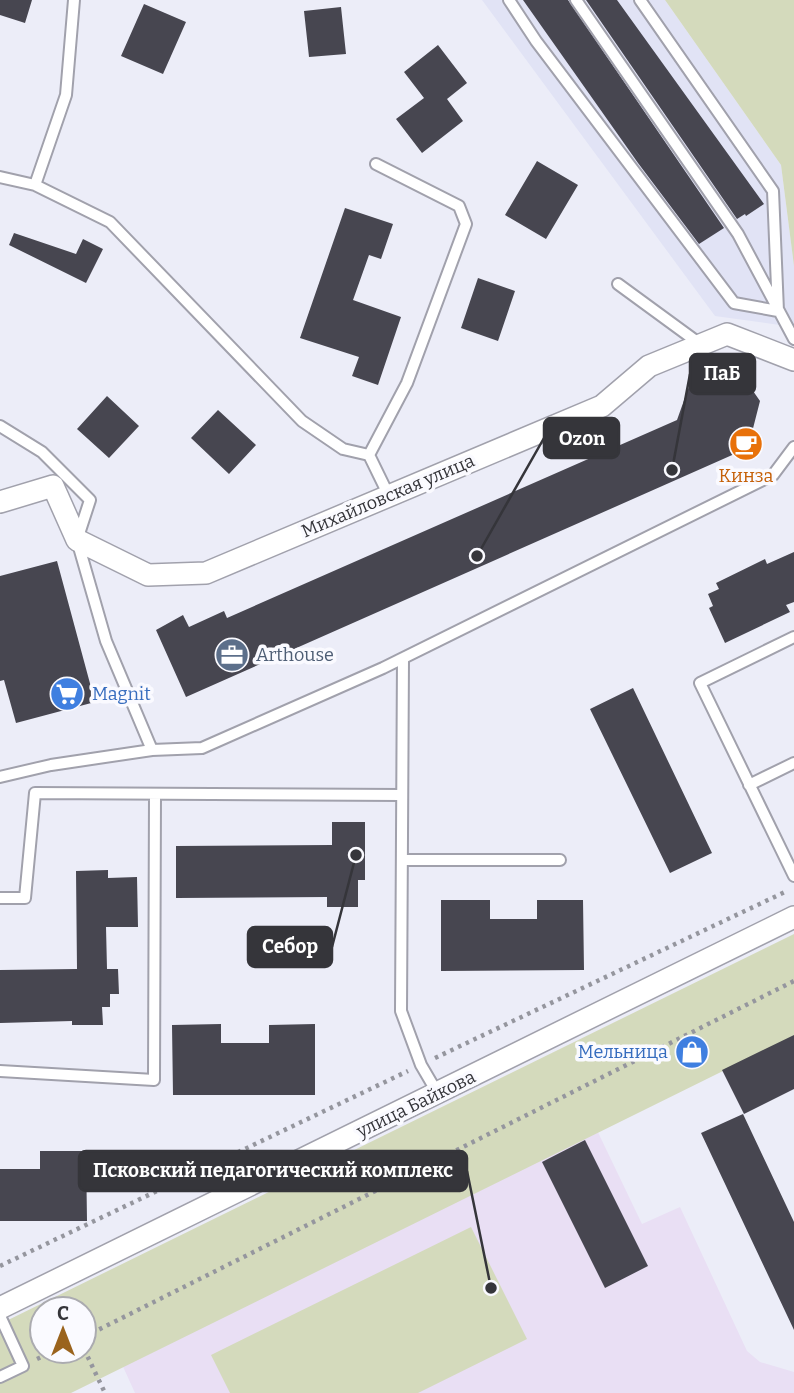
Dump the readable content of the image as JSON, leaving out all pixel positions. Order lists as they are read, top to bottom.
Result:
{
  "streets": {
    "street": ["Михайловская улица", "улица Байкова"]
  },
  "places": {
    "cafe": ["Кинза"],
    "other": [
      "ПаБ",
      "Ozon",
      "Себор",
      "Псковский педагогический комплекс"
    ],
    "office": ["Arthouse"],
    "supermarket": ["Magnit"],
    "shop": ["Мельница"]
  },
  "north": "top"
}
